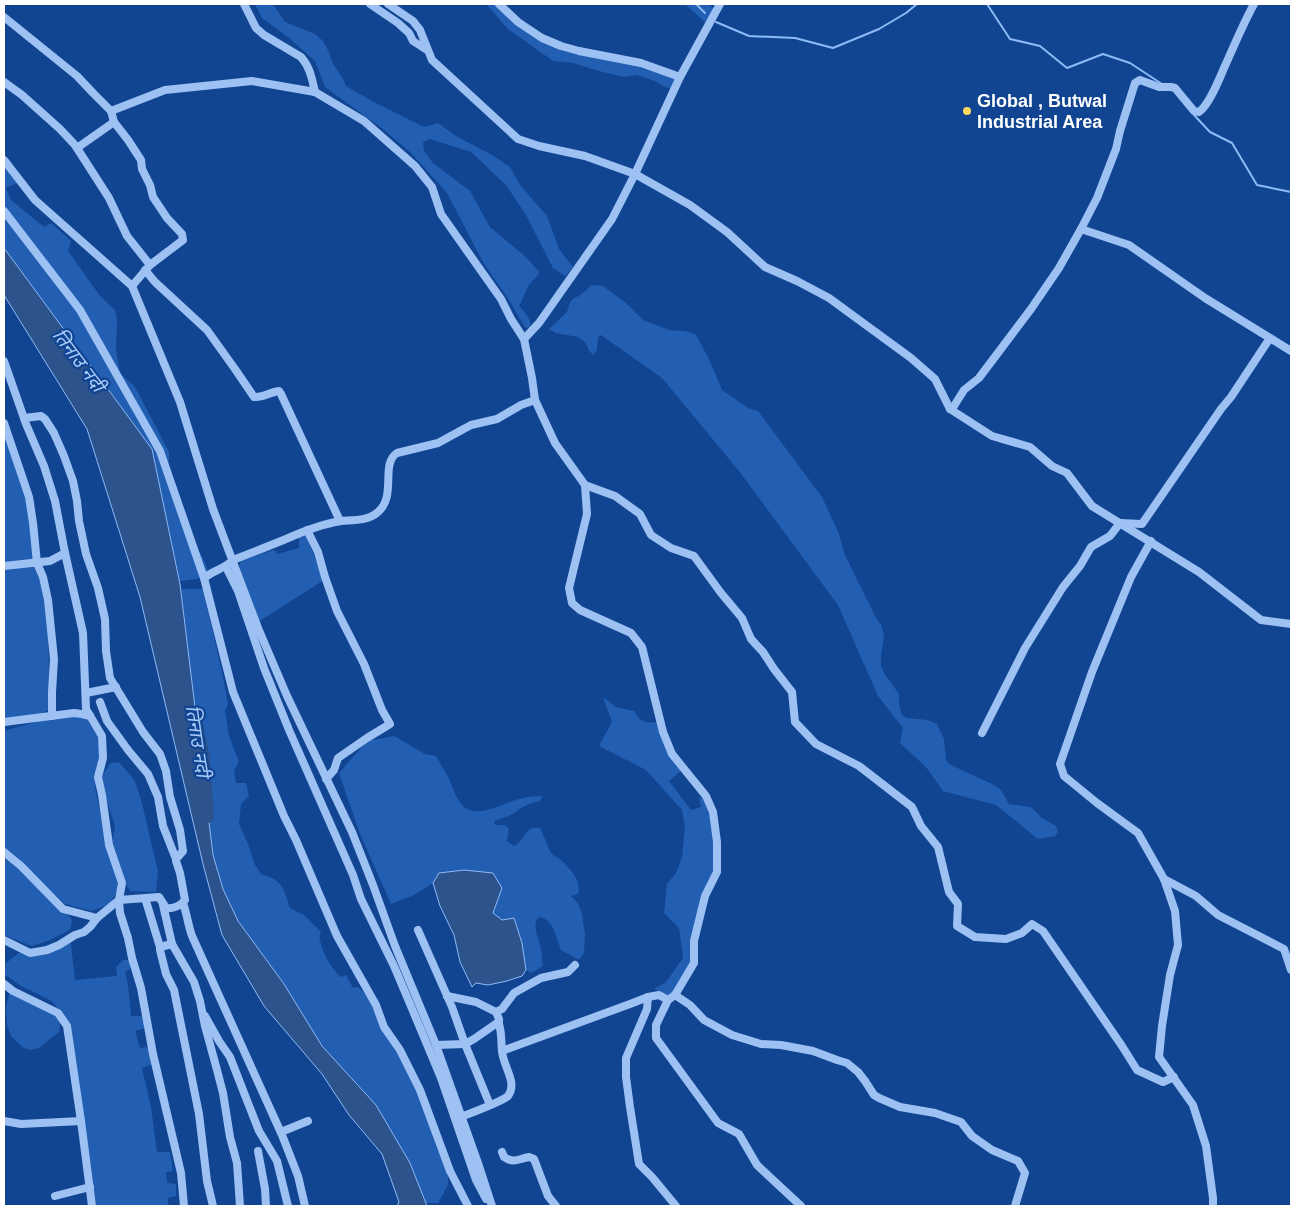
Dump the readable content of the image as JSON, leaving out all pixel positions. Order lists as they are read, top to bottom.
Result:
{
  "water": ["तिनाउ नदी"],
  "places": ["Global , Butwal Industrial Area"]
}
